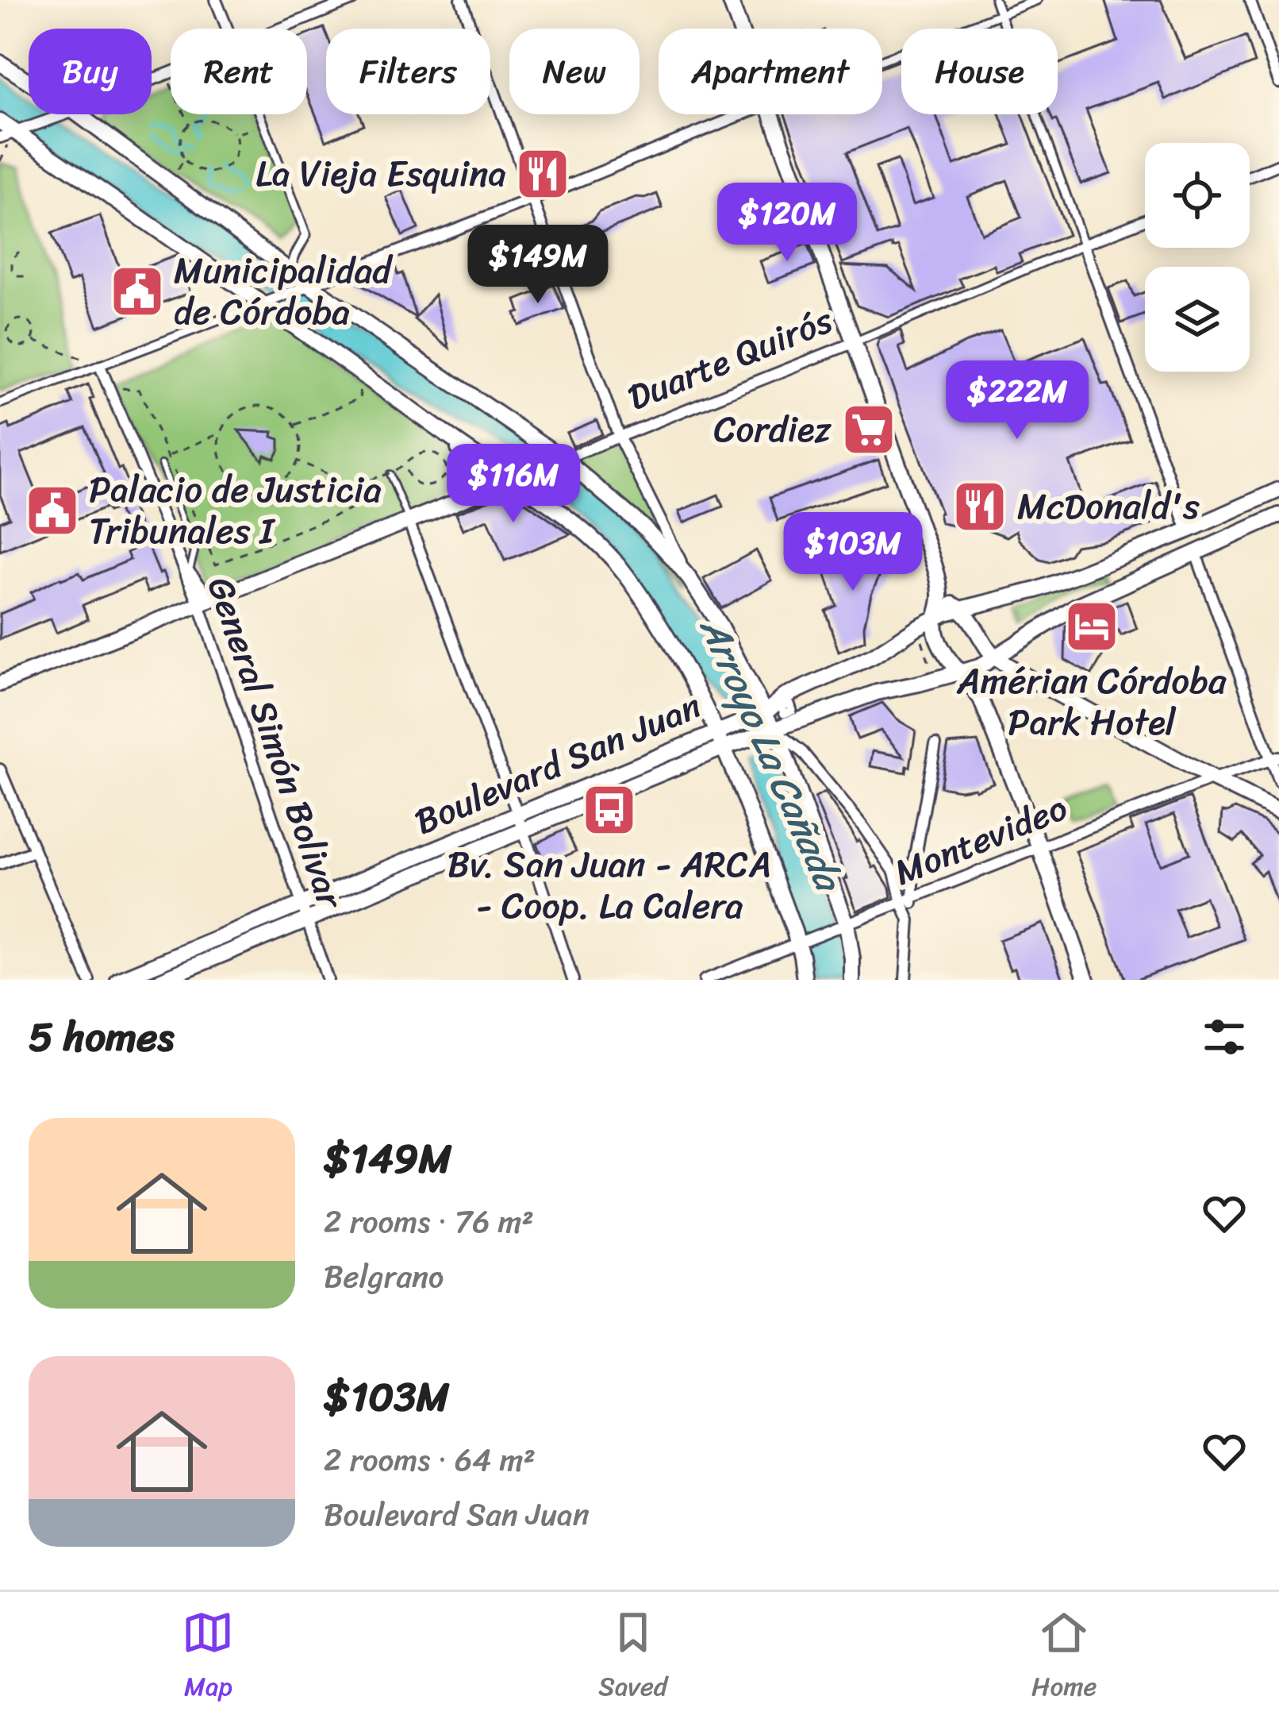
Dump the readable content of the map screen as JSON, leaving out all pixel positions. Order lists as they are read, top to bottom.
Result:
{
  "streets": {
    "main road": ["Duarte Quirós", "Boulevard San Juan"],
    "street": ["General Simón Bolivar", "Montevideo"]
  },
  "crossings": [
    ["Duarte Quirós", "General Simón Bolivar"],
    ["General Simón Bolivar", "Boulevard San Juan"]
  ],
  "water": ["Arroyo La Cañada"],
  "places": {
    "restaurant": ["La Vieja Esquina", "McDonald's"],
    "public building": ["Municipalidad de Córdoba", "Palacio de Justicia Tribunales I"],
    "supermarket": ["Cordiez"],
    "hotel": ["Amérian Córdoba Park Hotel"],
    "bus stop": ["Bv. San Juan - ARCA - Coop. La Calera"]
  },
  "page": {
    "chip": [
      "Buy",
      "Rent",
      "Filters",
      "New",
      "Apartment",
      "House"
    ],
    "price": [
      "$120M",
      "$149M",
      "$222M",
      "$116M",
      "$103M"
    ],
    "heading": "5 homes",
    "list": [
      {
        "name": "$149M",
        "note": "2 rooms · 76 m² · Belgrano"
      },
      {
        "name": "$103M",
        "note": "2 rooms · 64 m² · Boulevard San Juan"
      }
    ],
    "tabs": ["Map", "Saved", "Home"]
  }
}
